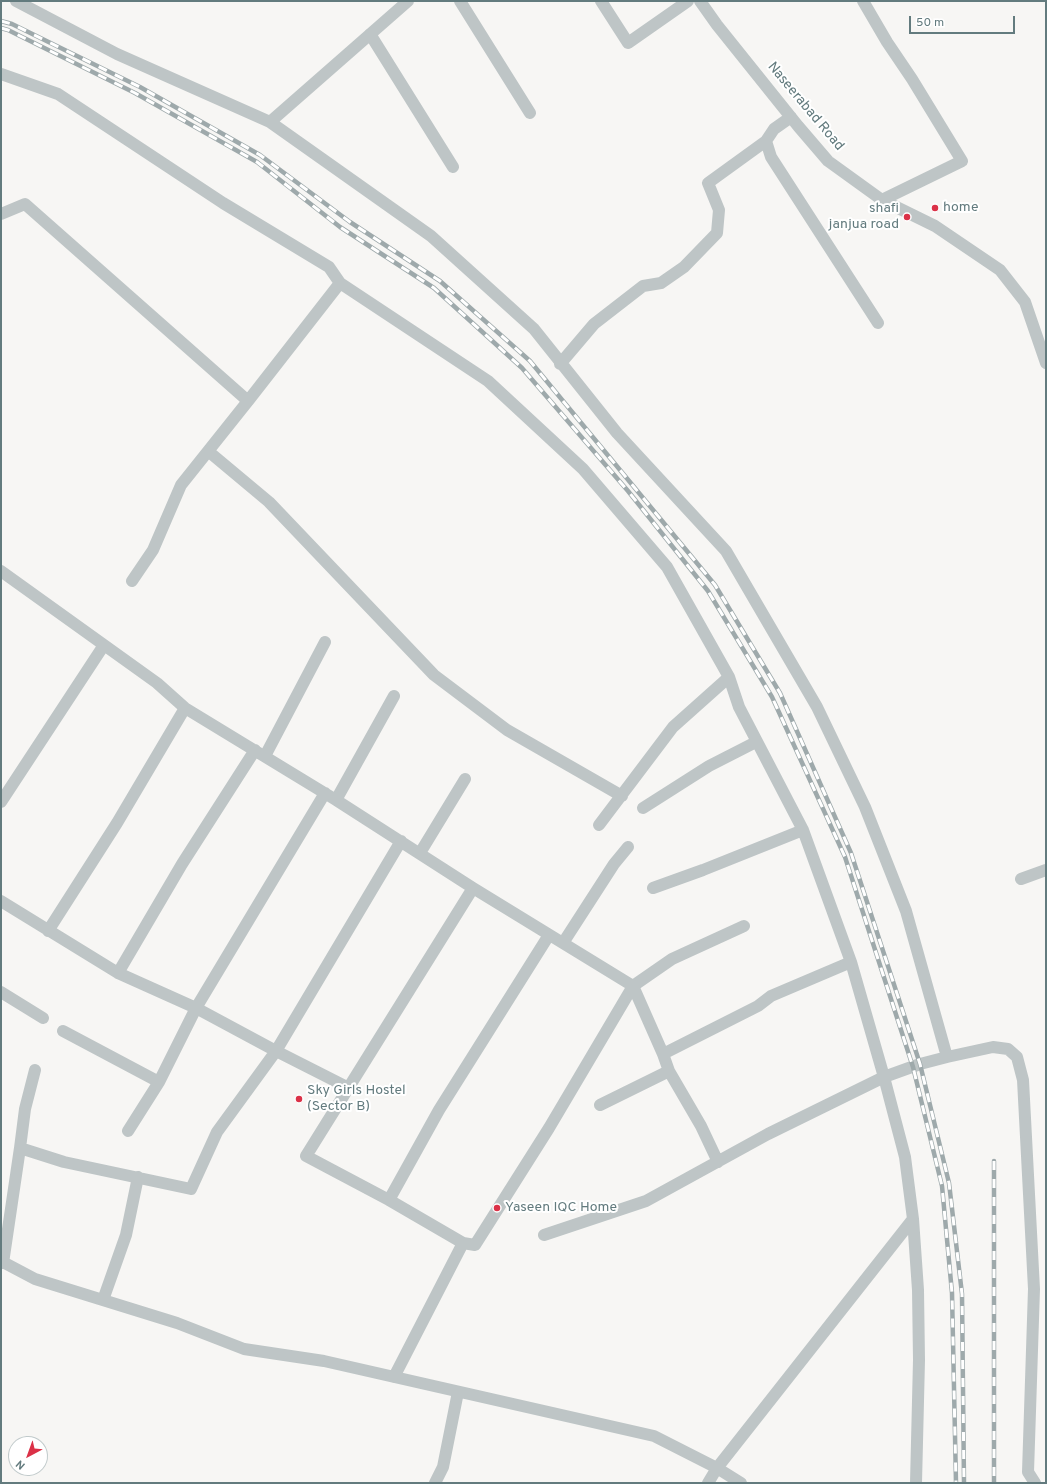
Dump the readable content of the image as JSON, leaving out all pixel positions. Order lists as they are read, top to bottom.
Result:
{
  "streets": {
    "street": ["Naseerabad Road"]
  },
  "places": [
    "home",
    "shafi janjua road",
    "Sky Girls Hostel (Sector B)",
    "Yaseen IQC Home"
  ],
  "scale_bar": "50 m",
  "north": "bottom left"
}
